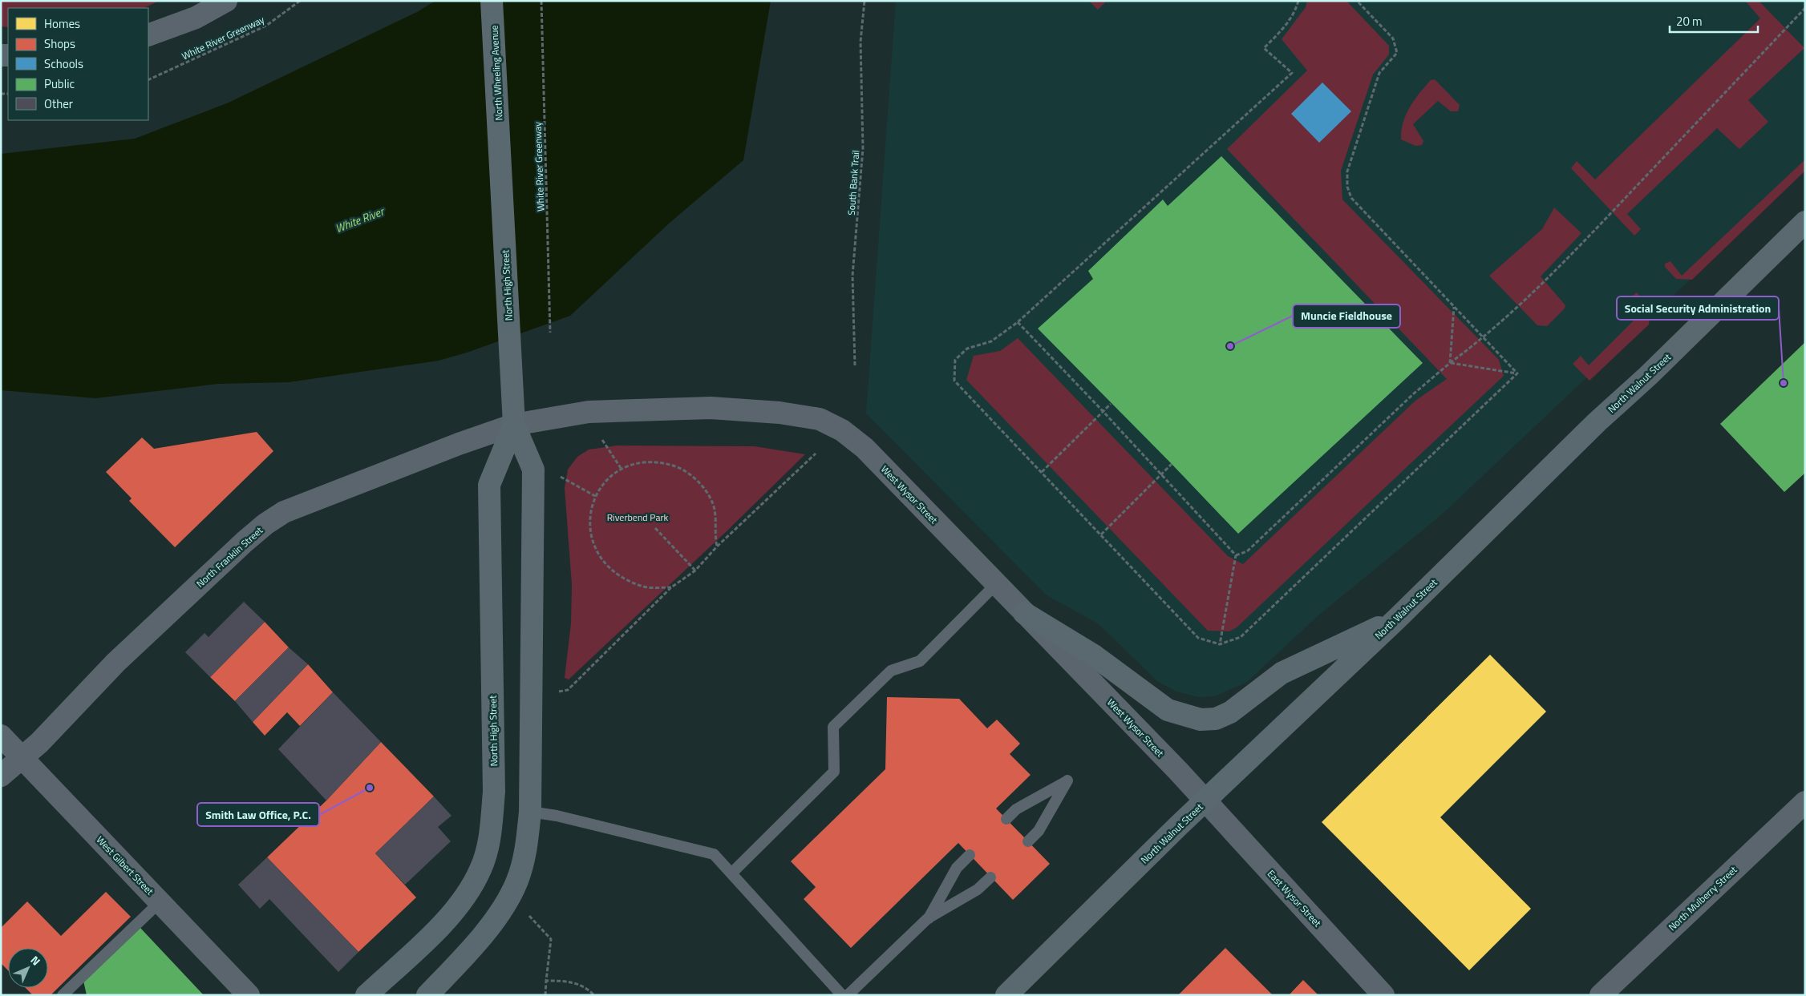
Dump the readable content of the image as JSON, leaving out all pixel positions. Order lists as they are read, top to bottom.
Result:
{
  "streets": {
    "main road": ["North Wheeling Avenue", "North High Street", "North Walnut Street"],
    "street": [
      "West Wysor Street",
      "North Franklin Street",
      "West Gilbert Street",
      "East Wysor Street",
      "North Mulberry Street"
    ],
    "path": ["White River Greenway", "South Bank Trail"]
  },
  "crossings": [
    ["North Wheeling Avenue", "North High Street"],
    ["North High Street", "West Wysor Street"],
    ["North High Street", "North Franklin Street"],
    ["North Walnut Street", "West Wysor Street"],
    ["North Walnut Street", "East Wysor Street"],
    ["West Wysor Street", "North Franklin Street"],
    ["West Wysor Street", "East Wysor Street"],
    ["North Franklin Street", "West Gilbert Street"]
  ],
  "water": ["White River"],
  "parks": ["Riverbend Park"],
  "places": ["Muncie Fieldhouse", "Social Security Administration", "Smith Law Office, P.C."],
  "legend": [
    "Homes",
    "Shops",
    "Schools",
    "Public",
    "Other"
  ],
  "scale_bar": "20 m",
  "north": "top right"
}
